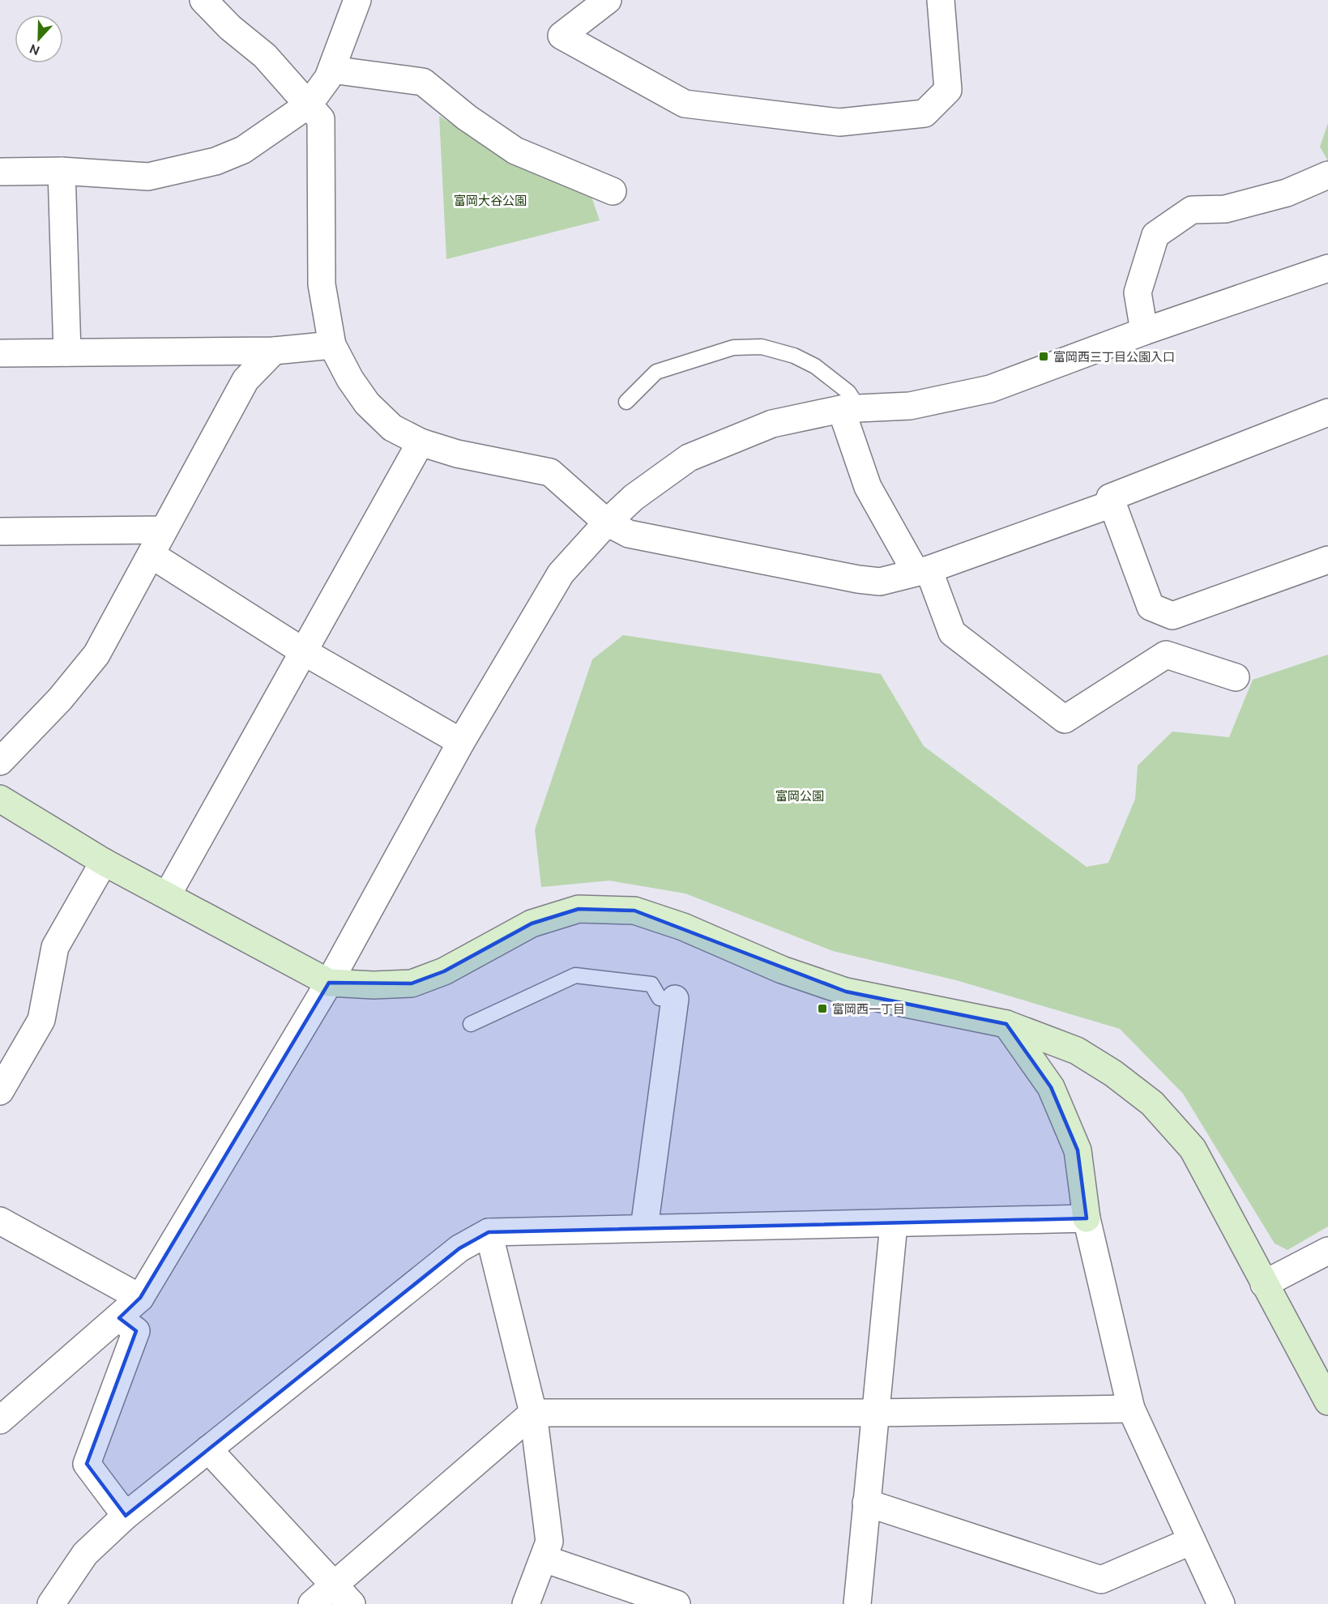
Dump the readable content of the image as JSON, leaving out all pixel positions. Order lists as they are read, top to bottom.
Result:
{
  "parks": ["富岡大谷公園", "富岡公園"],
  "places": {
    "transit": ["富岡西三丁目公園入口", "富岡西一丁目"]
  },
  "north": "bottom"
}
